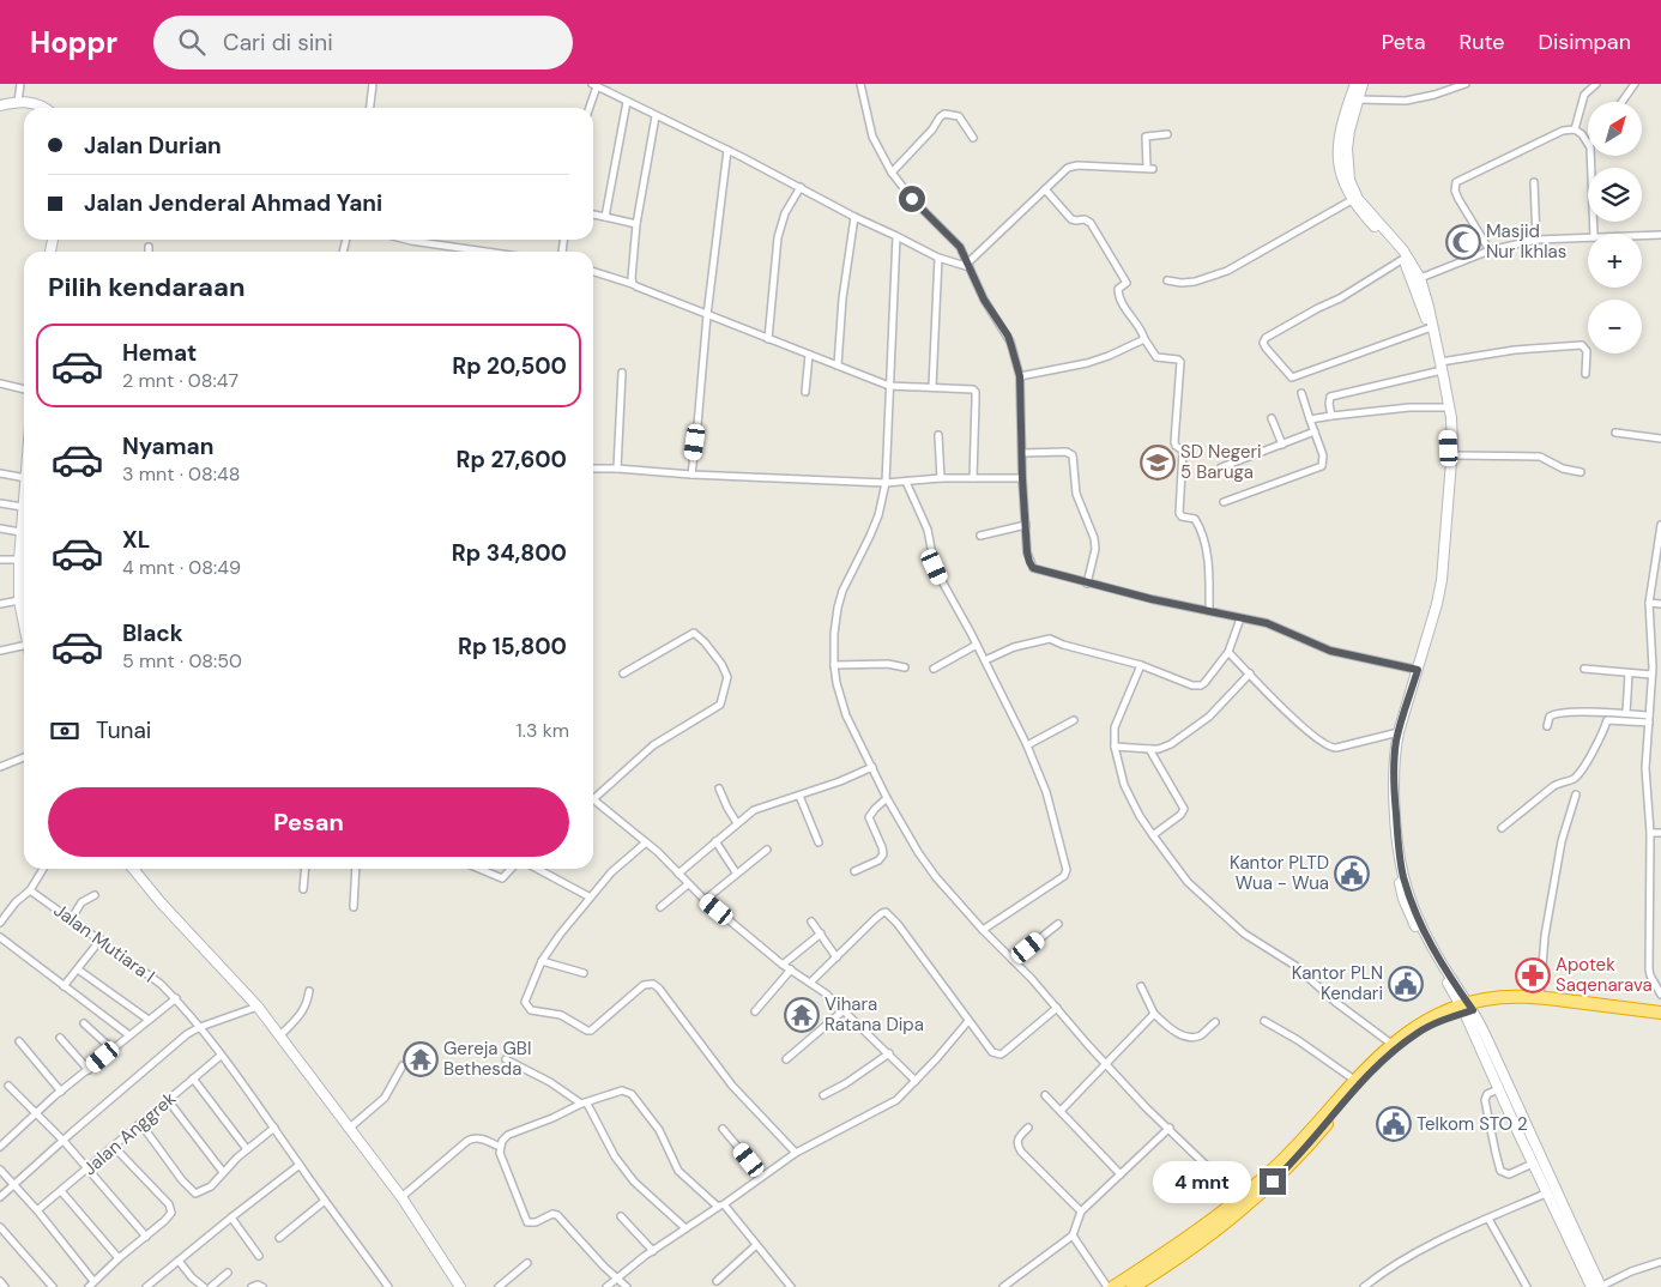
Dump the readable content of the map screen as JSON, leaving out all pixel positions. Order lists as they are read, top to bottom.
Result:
{
  "streets": {
    "street": ["Jalan Mutiara I", "Jalan Anggrek"]
  },
  "crossings": [
    ["Jalan Mutiara I", "Jalan Anggrek"]
  ],
  "places": {
    "mosque": ["Masjid Nur Ikhlas"],
    "school or university": ["SD Negeri 5 Baruga"],
    "public building": ["Kantor PLTD Wua - Wua", "Kantor PLN Kendari", "Telkom STO 2"],
    "pharmacy": ["Apotek Saqenarava"],
    "temple": ["Vihara Ratana Dipa", "Gereja GBI Bethesda"]
  },
  "north": "top right",
  "page": {
    "header": "Hoppr",
    "search": "Cari di sini",
    "nav": ["Peta", "Rute", "Disimpan"],
    "map_buttons": ["+", "−"],
    "banner": ["Jalan Durian", "Jalan Jenderal Ahmad Yani"],
    "heading": "Pilih kendaraan",
    "list": [
      {
        "name": "Hemat",
        "note": "2 mnt · 08:47",
        "value": "Rp 20,500"
      },
      {
        "name": "Nyaman",
        "note": "3 mnt · 08:48",
        "value": "Rp 27,600"
      },
      {
        "name": "XL",
        "note": "4 mnt · 08:49",
        "value": "Rp 34,800"
      },
      {
        "name": "Black",
        "note": "5 mnt · 08:50",
        "value": "Rp 15,800"
      }
    ],
    "pay": ["Tunai", "1.3 km"],
    "buttons": "Pesan",
    "bubble": "4 mnt"
  }
}
